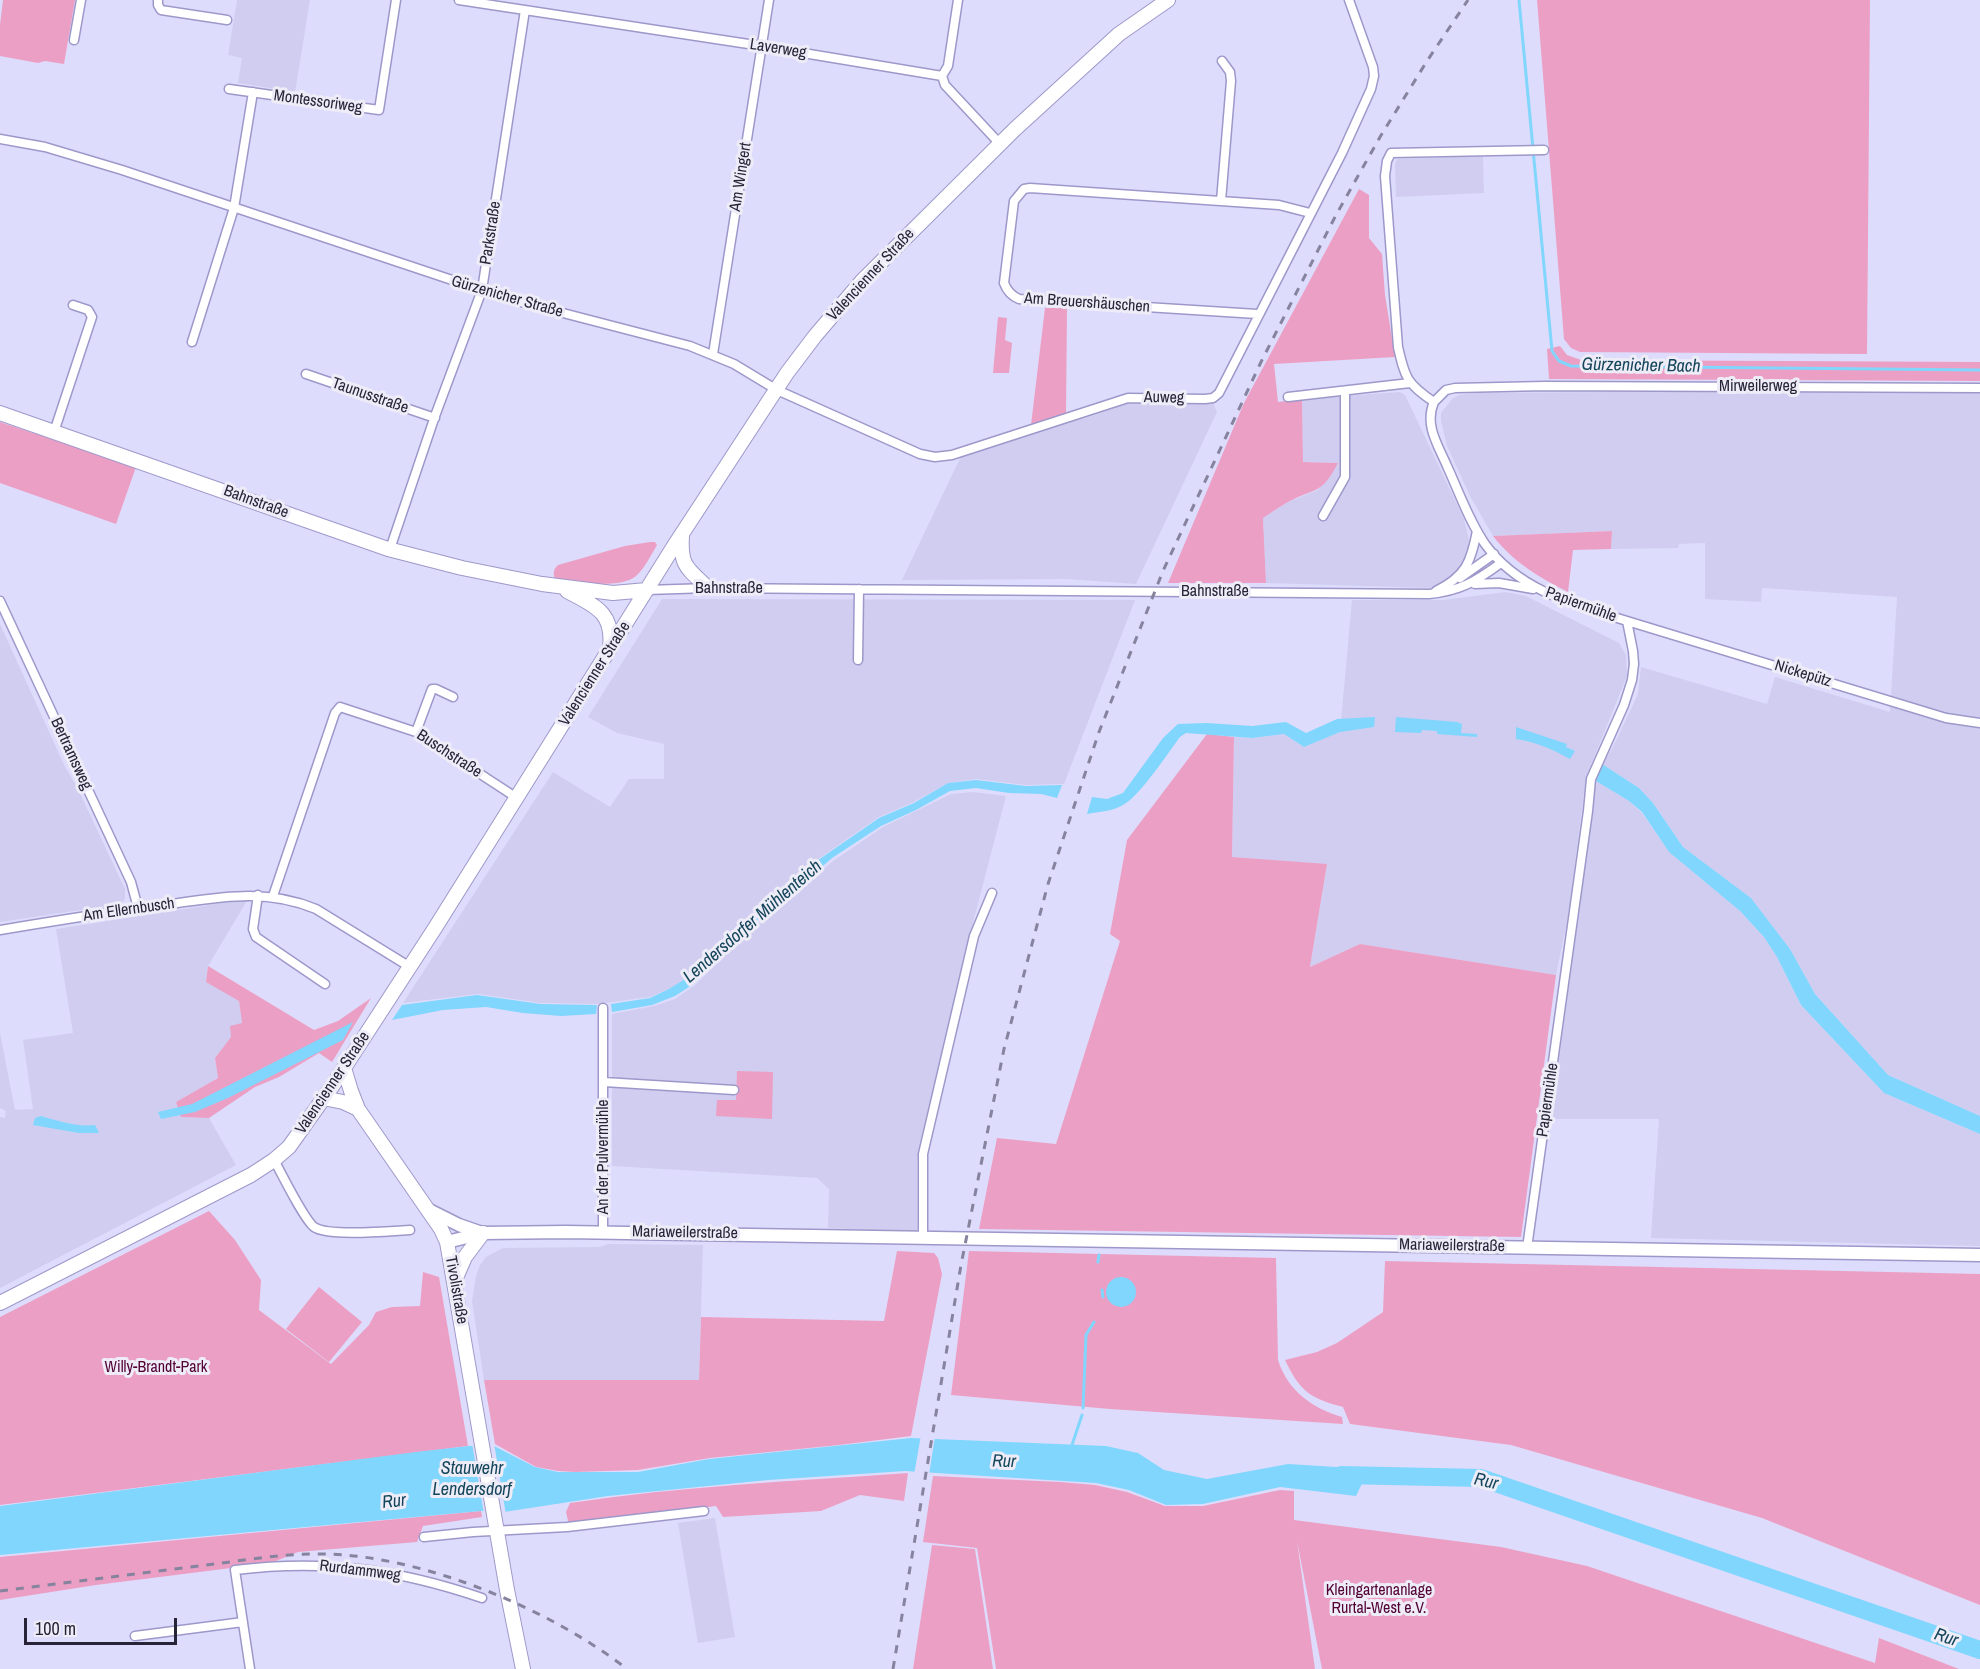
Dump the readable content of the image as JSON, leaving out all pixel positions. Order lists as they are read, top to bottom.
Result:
{
  "streets": {
    "main road": [
      "Valencienner Straße",
      "Bahnstraße",
      "Mariaweilerstraße",
      "Tivolistraße"
    ],
    "street": [
      "Laverweg",
      "Montessoriweg",
      "Am Wingert",
      "Parkstraße",
      "Gürzenicher Straße",
      "Am Breuershäuschen",
      "Mirweilerweg",
      "Taunusstraße",
      "Auweg",
      "Papiermühle",
      "Nickepütz",
      "Bertramsweg",
      "Buschstraße",
      "Am Ellernbusch",
      "An der Pulvermühle",
      "Rurdammweg"
    ]
  },
  "crossings": [
    ["Laverweg", "Am Wingert"],
    ["Laverweg", "Parkstraße"],
    ["Am Wingert", "Gürzenicher Straße"],
    ["Parkstraße", "Gürzenicher Straße"],
    ["Parkstraße", "Taunusstraße"],
    ["Parkstraße", "Bahnstraße"],
    ["Valencienner Straße", "Gürzenicher Straße"],
    ["Valencienner Straße", "Auweg"],
    ["Valencienner Straße", "Bahnstraße"],
    ["Valencienner Straße", "Buschstraße"],
    ["Valencienner Straße", "Am Ellernbusch"],
    ["Valencienner Straße", "Tivolistraße"],
    ["Gürzenicher Straße", "Auweg"],
    ["Am Breuershäuschen", "Auweg"],
    ["Mirweilerweg", "Papiermühle"],
    ["Bahnstraße", "Papiermühle"],
    ["Papiermühle", "Nickepütz"],
    ["Papiermühle", "Mariaweilerstraße"],
    ["Bertramsweg", "Am Ellernbusch"],
    ["Buschstraße", "Am Ellernbusch"],
    ["An der Pulvermühle", "Mariaweilerstraße"],
    ["Mariaweilerstraße", "Tivolistraße"]
  ],
  "water": [
    "Gürzenicher Bach",
    "Lendersdorfer Mühlenteich",
    "Rur",
    "Stauwehr Lendersdorf"
  ],
  "parks": ["Willy-Brandt-Park", "Kleingartenanlage Rurtal-West e.V."],
  "scale_bar": "100 m"
}
